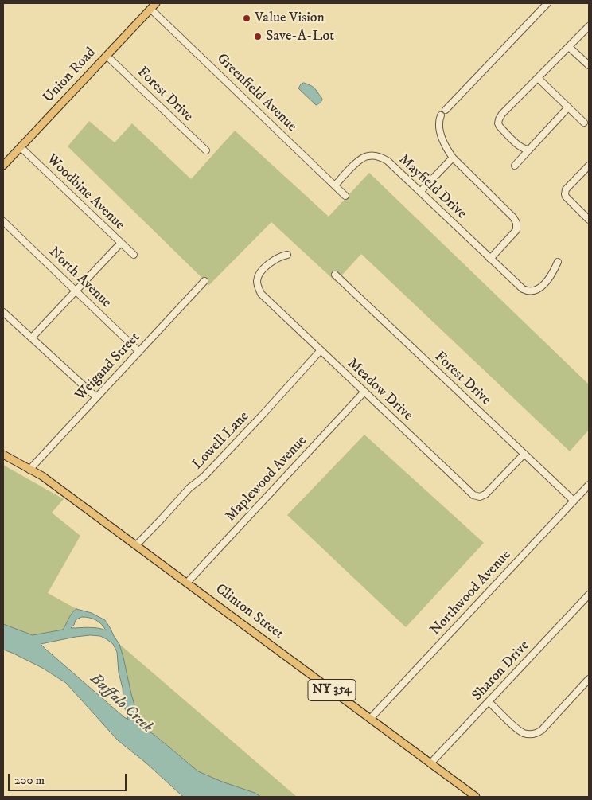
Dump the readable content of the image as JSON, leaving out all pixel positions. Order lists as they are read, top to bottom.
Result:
{
  "streets": {
    "main road": ["Union Road", "Clinton Street", "NY 354"],
    "street": [
      "Greenfield Avenue",
      "Forest Drive",
      "Mayfield Drive",
      "Woodbine Avenue",
      "North Avenue",
      "Weigand Street",
      "Meadow Drive",
      "Lowell Lane",
      "Maplewood Avenue",
      "Northwood Avenue",
      "Sharon Drive"
    ]
  },
  "crossings": [
    ["Union Road", "Greenfield Avenue"],
    ["Union Road", "Forest Drive"],
    ["Union Road", "Woodbine Avenue"],
    ["Greenfield Avenue", "Mayfield Drive"],
    ["Forest Drive", "Meadow Drive"],
    ["Forest Drive", "Northwood Avenue"],
    ["North Avenue", "Weigand Street"],
    ["Weigand Street", "Clinton Street"],
    ["Meadow Drive", "Lowell Lane"],
    ["Meadow Drive", "Maplewood Avenue"],
    ["Lowell Lane", "Clinton Street"],
    ["Maplewood Avenue", "Clinton Street"],
    ["Northwood Avenue", "Clinton Street"],
    ["Clinton Street", "Sharon Drive"]
  ],
  "water": ["Buffalo Creek"],
  "places": ["Value Vision", "Save-A-Lot"],
  "scale_bar": "200 m"
}
